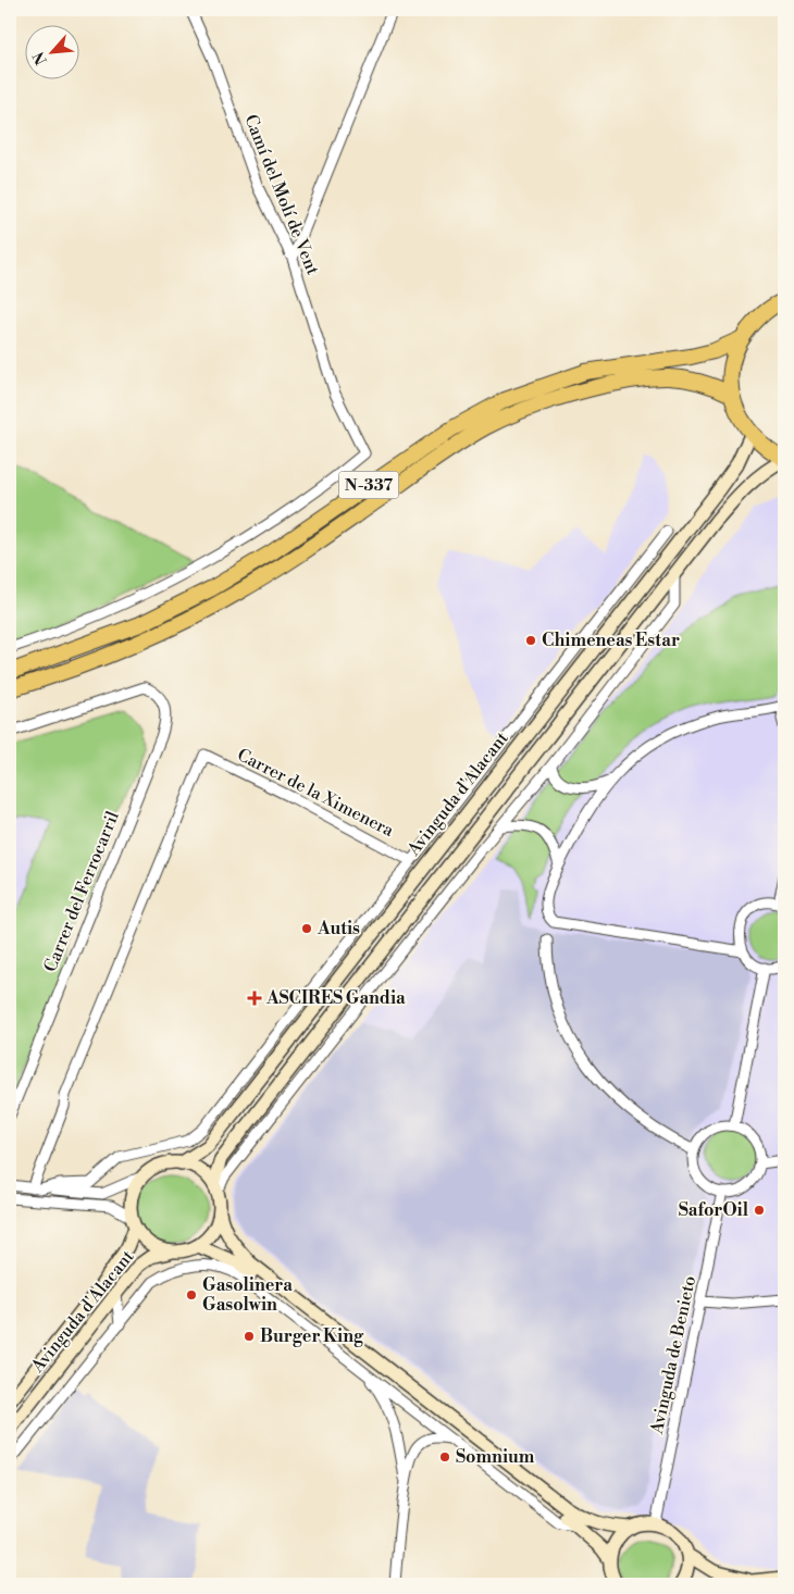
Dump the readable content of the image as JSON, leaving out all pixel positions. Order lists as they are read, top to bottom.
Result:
{
  "streets": {
    "highway": ["N-337"],
    "main road": ["Avinguda d'Alacant"],
    "street": [
      "Camí del Molí de Vent",
      "Carrer de la Ximenera",
      "Carrer del Ferrocarril",
      "Avinguda de Benieto"
    ]
  },
  "crossings": [
    ["Carrer de la Ximenera", "Avinguda d'Alacant"]
  ],
  "places": {
    "other": [
      "Chimeneas Estar",
      "Autis",
      "SaforOil",
      "Gasolinera Gasolwin",
      "Burger King",
      "Somnium"
    ],
    "health": ["ASCIRES Gandia"]
  },
  "north": "bottom left"
}
